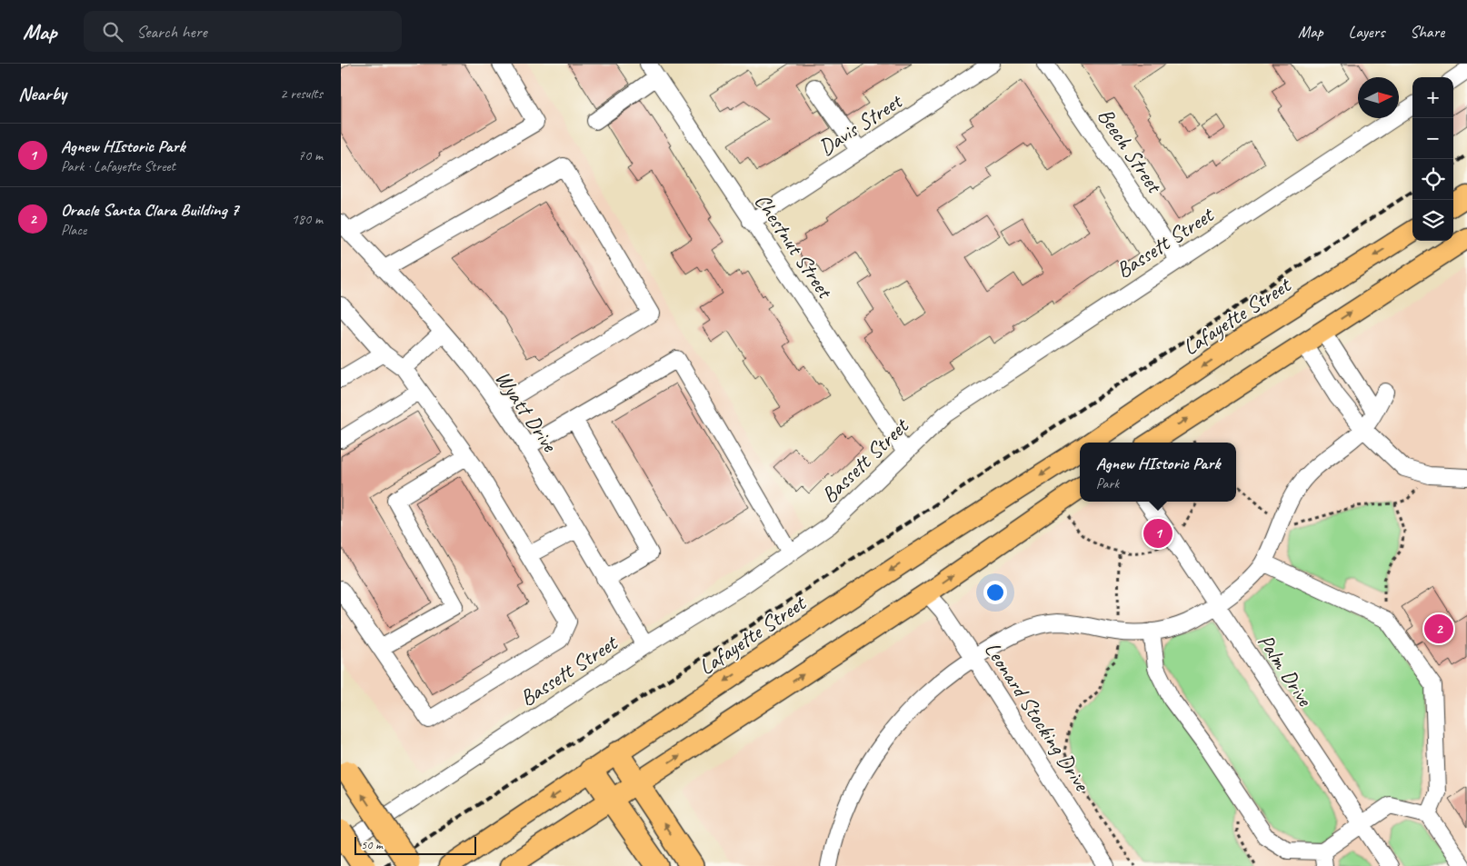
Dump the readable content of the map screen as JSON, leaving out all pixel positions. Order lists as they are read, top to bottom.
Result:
{
  "streets": {
    "main road": ["Lafayette Street"],
    "street": [
      "Davis Street",
      "Beech Street",
      "Bassett Street",
      "Chestnut Street",
      "Wyatt Drive",
      "Palm Drive",
      "Leonard Stocking Drive"
    ]
  },
  "crossings": [
    ["Davis Street", "Chestnut Street"],
    ["Beech Street", "Bassett Street"],
    ["Bassett Street", "Chestnut Street"],
    ["Bassett Street", "Wyatt Drive"]
  ],
  "scale_bar": "50 m",
  "north": "right",
  "page": {
    "header": "Map",
    "search": "Search here",
    "nav": ["Map", "Layers", "Share"],
    "heading": ["Nearby", "2 results"],
    "map_buttons": ["+", "−"],
    "list": [
      {
        "mark": "1",
        "name": "Agnew HIstoric Park",
        "note": "Park · Lafayette Street",
        "value": "70 m"
      },
      {
        "mark": "2",
        "name": "Oracle Santa Clara Building 7",
        "note": "Place",
        "value": "180 m"
      }
    ],
    "popup": ["Agnew HIstoric Park", "Park"],
    "pins": ["1", "2"],
    "scale": "50 m"
  }
}
